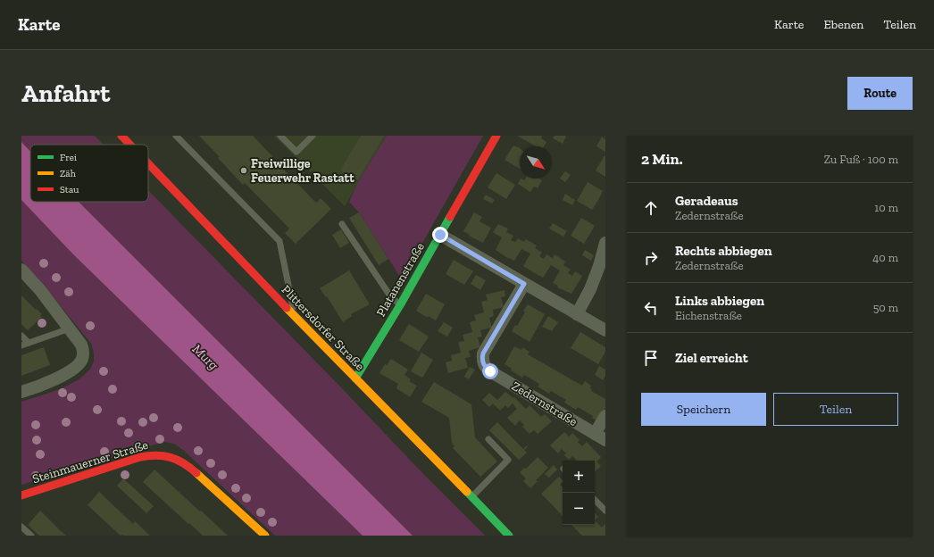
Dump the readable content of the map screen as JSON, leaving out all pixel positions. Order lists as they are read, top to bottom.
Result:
{
  "streets": {
    "street": [
      "Platanenstraße",
      "Plittersdorfer Straße",
      "Zedernstraße",
      "Steinmauerner Straße"
    ]
  },
  "crossings": [
    ["Platanenstraße", "Plittersdorfer Straße"]
  ],
  "water": ["Murg"],
  "places": ["Freiwillige Feuerwehr Rastatt"],
  "legend": ["Frei", "Zäh", "Stau"],
  "north": "bottom right",
  "page": {
    "header": "Karte",
    "nav": ["Karte", "Ebenen", "Teilen"],
    "buttons": [
      "Route",
      ["Speichern", "Teilen"]
    ],
    "title": "Anfahrt",
    "heading": ["2 Min.", "Zu Fuß · 100 m"],
    "list": [
      ["Geradeaus", "Zedernstraße", "10 m"],
      ["Rechts abbiegen", "Zedernstraße", "40 m"],
      ["Links abbiegen", "Eichenstraße", "50 m"],
      "Ziel erreicht"
    ],
    "map_buttons": ["+", "−"]
  }
}
